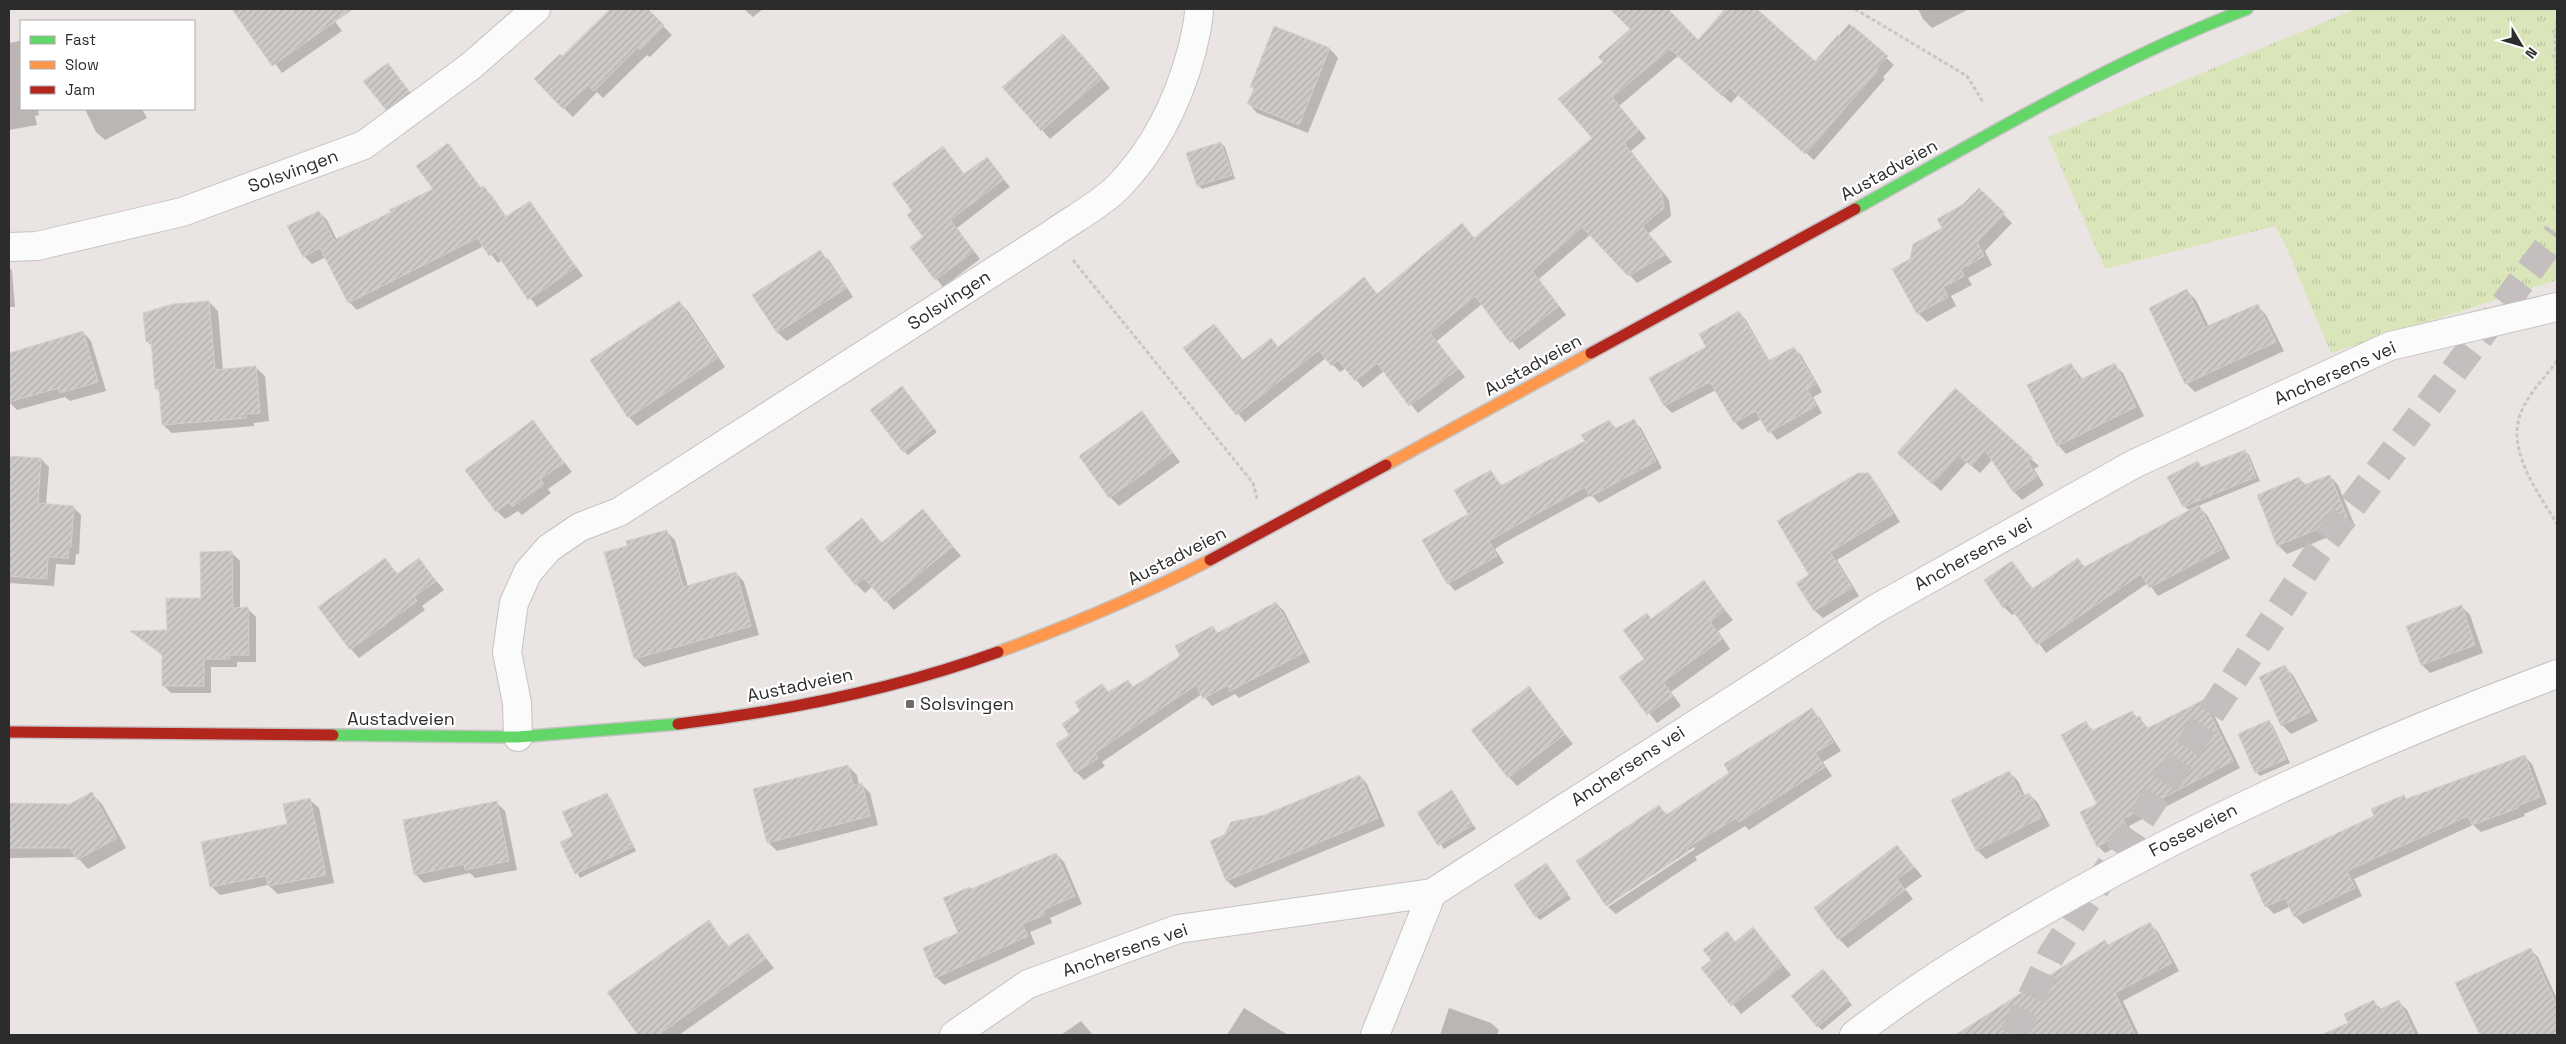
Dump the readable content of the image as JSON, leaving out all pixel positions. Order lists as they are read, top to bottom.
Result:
{
  "streets": {
    "main road": ["Austadveien"],
    "street": ["Solsvingen", "Anchersens vei", "Fosseveien"]
  },
  "crossings": [
    ["Austadveien", "Solsvingen"]
  ],
  "places": {
    "transit": ["Solsvingen"]
  },
  "legend": ["Fast", "Slow", "Jam"],
  "north": "bottom right"
}
